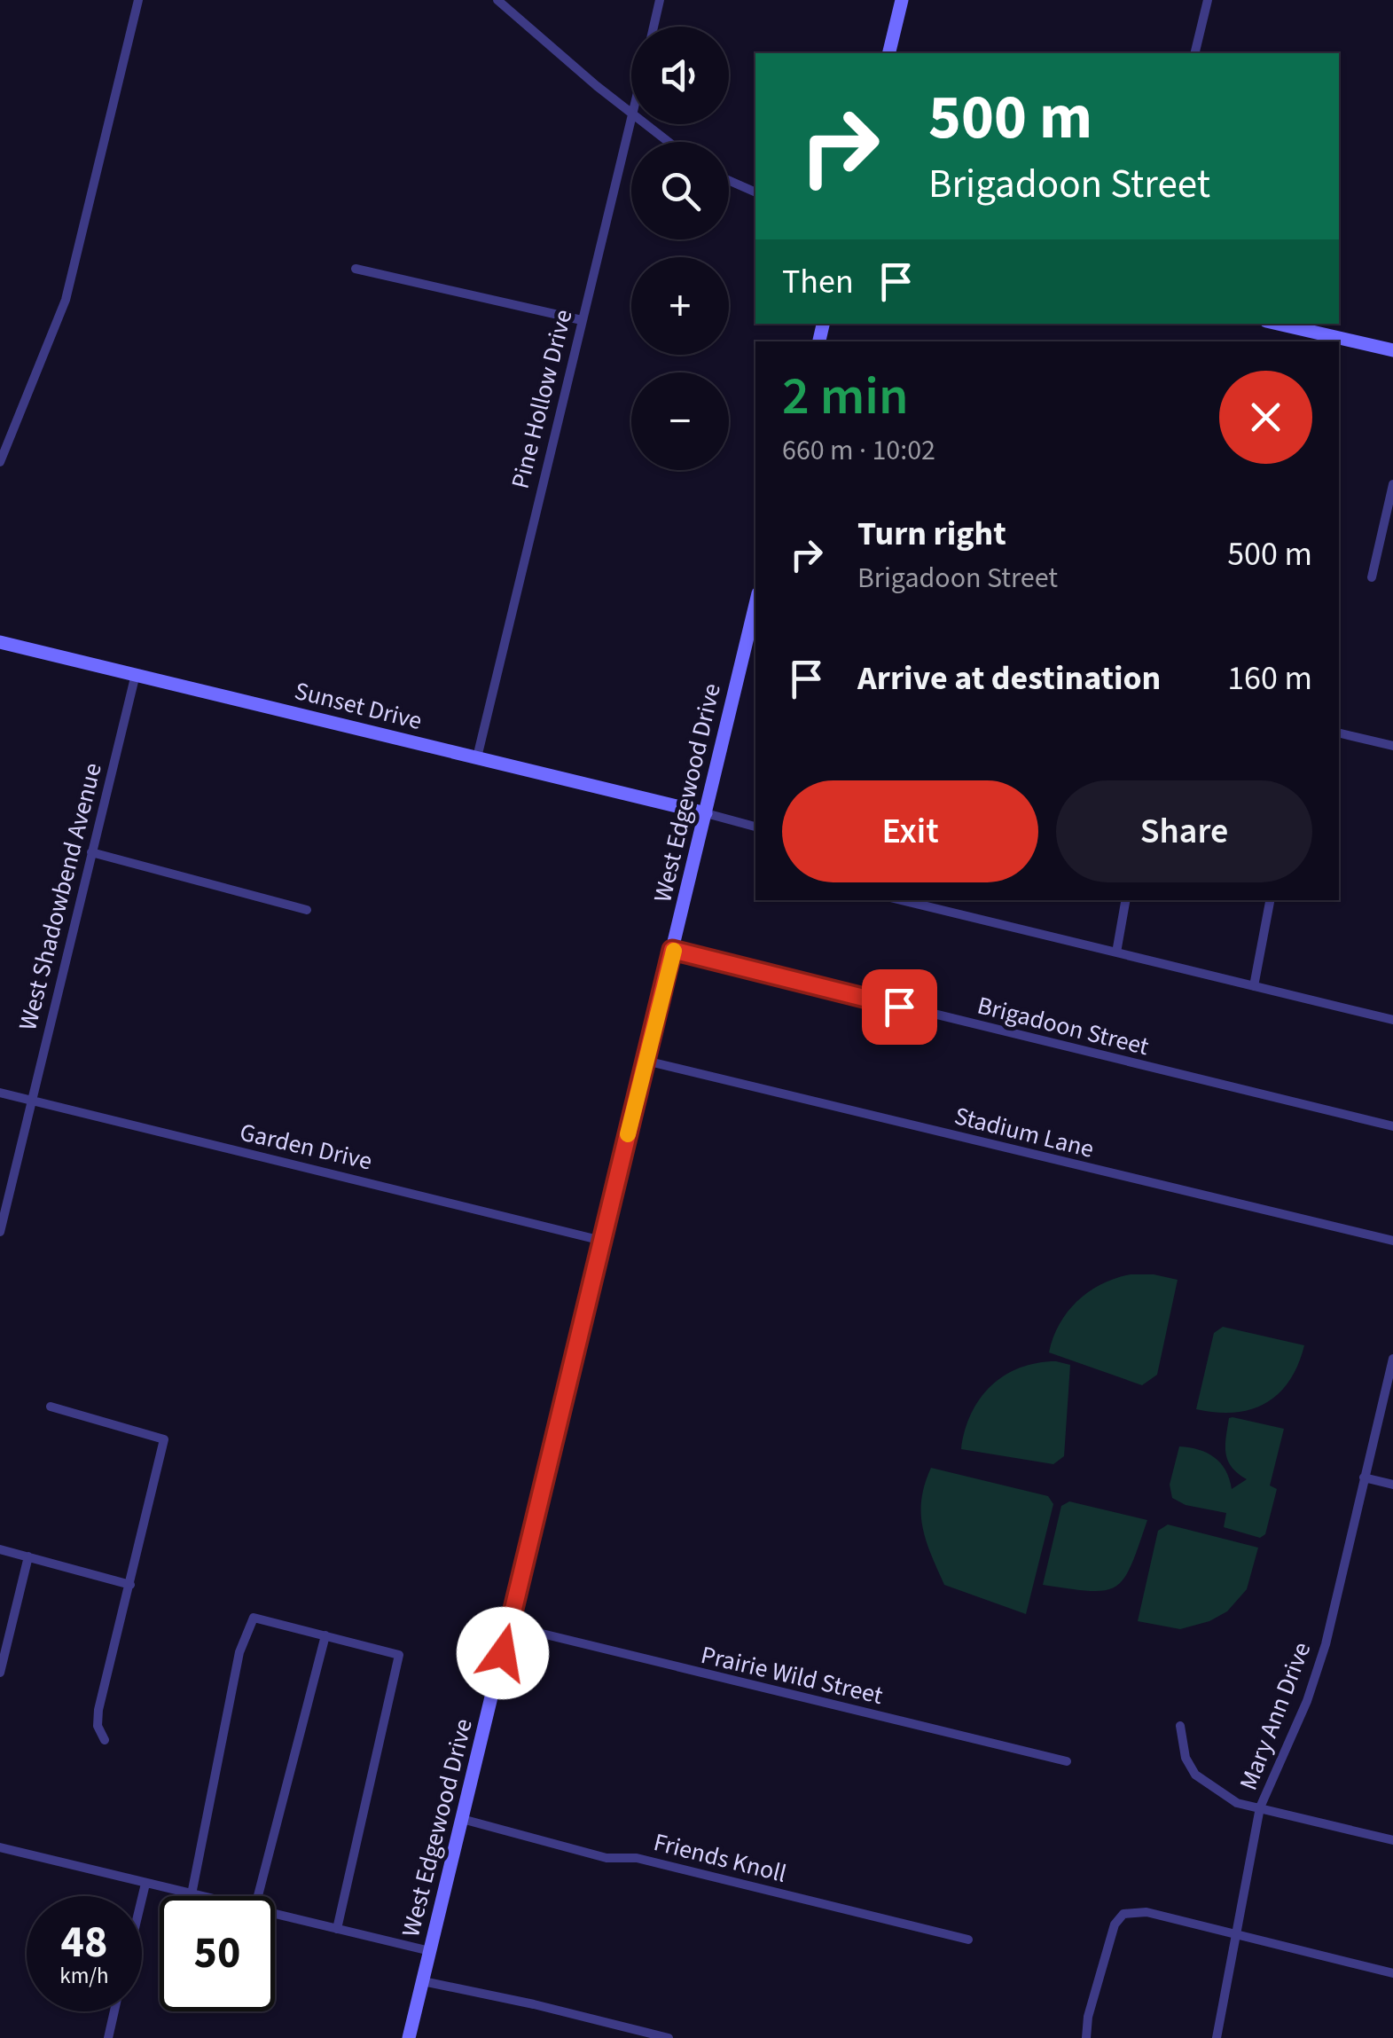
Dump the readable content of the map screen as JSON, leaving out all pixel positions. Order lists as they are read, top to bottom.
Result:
{
  "streets": {
    "main road": ["Sunset Drive", "West Edgewood Drive"],
    "street": [
      "Pine Hollow Drive",
      "West Shadowbend Avenue",
      "Brigadoon Street",
      "Stadium Lane",
      "Garden Drive",
      "Prairie Wild Street",
      "Mary Ann Drive",
      "Friends Knoll"
    ]
  },
  "crossings": [
    ["Pine Hollow Drive", "Sunset Drive"],
    ["Sunset Drive", "West Edgewood Drive"],
    ["Sunset Drive", "West Shadowbend Avenue"],
    ["West Edgewood Drive", "Brigadoon Street"],
    ["West Edgewood Drive", "Stadium Lane"],
    ["West Edgewood Drive", "Garden Drive"],
    ["West Edgewood Drive", "Prairie Wild Street"],
    ["West Edgewood Drive", "Friends Knoll"],
    ["West Shadowbend Avenue", "Garden Drive"]
  ],
  "page": {
    "map_buttons": ["+", "−"],
    "turn": ["500 m", "Brigadoon Street"],
    "then": "Then",
    "heading": ["2 min", "660 m · 10:02"],
    "list": [
      {
        "name": "Turn right",
        "note": "Brigadoon Street",
        "value": "500 m"
      },
      {
        "name": "Arrive at destination",
        "value": "160 m"
      }
    ],
    "buttons": ["Exit", "Share"],
    "speed": "48 km/h",
    "limit": "50"
  }
}
